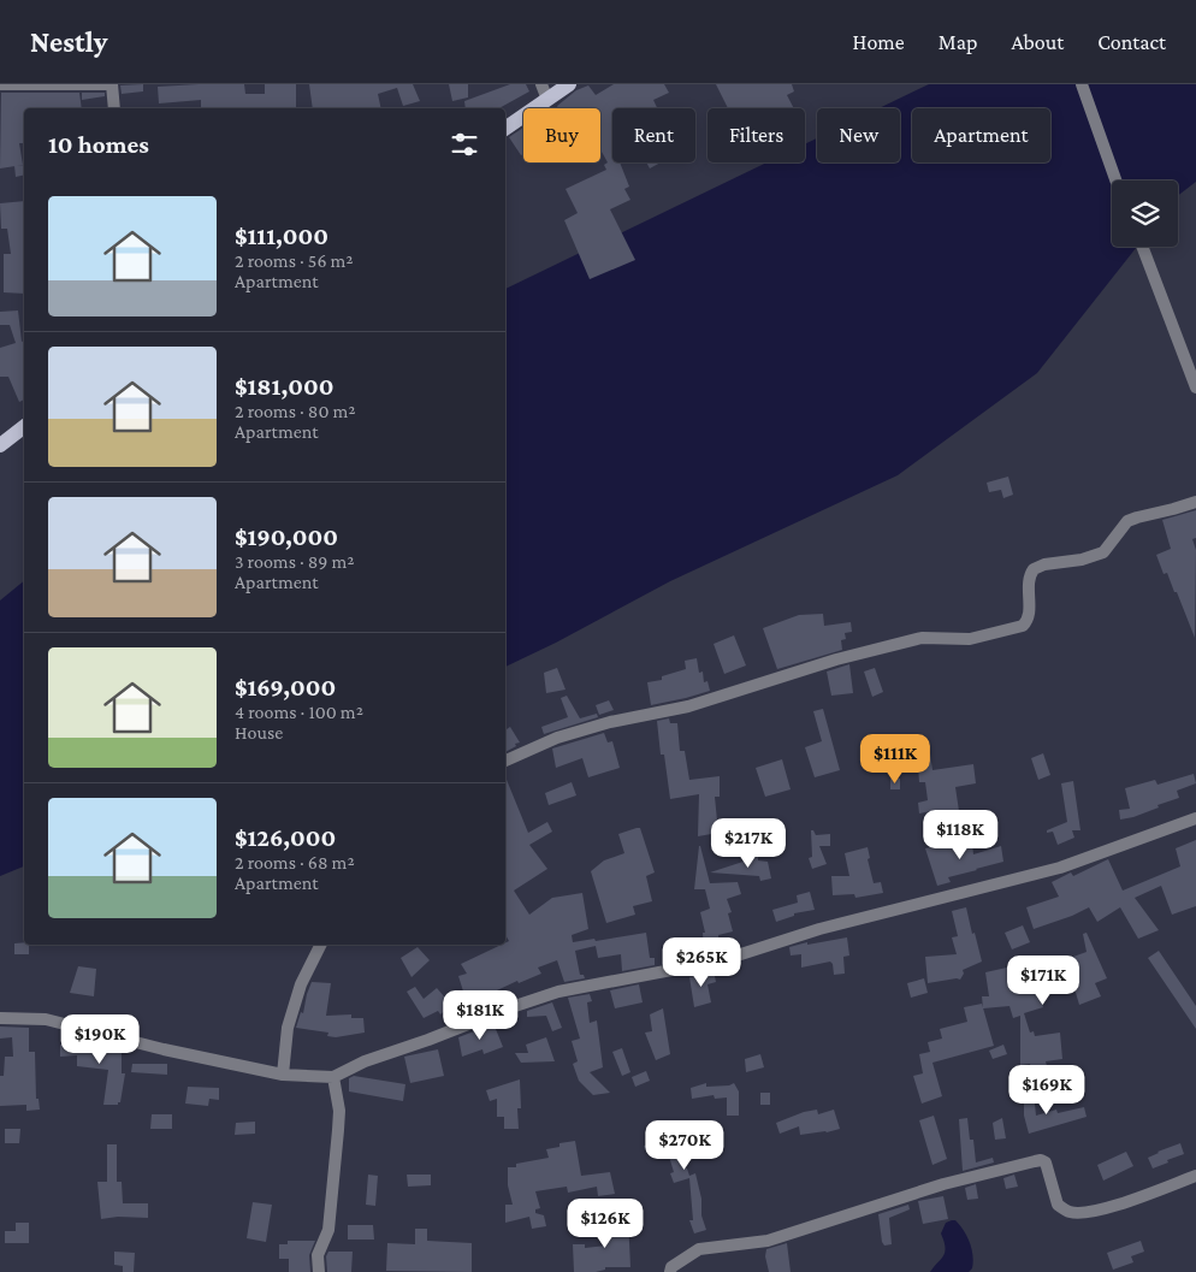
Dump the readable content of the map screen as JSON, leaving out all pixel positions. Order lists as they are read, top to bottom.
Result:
{
  "page": {
    "header": "Nestly",
    "nav": [
      "Home",
      "Map",
      "About",
      "Contact"
    ],
    "chip": [
      "Buy",
      "Rent",
      "Filters",
      "New",
      "Apartment"
    ],
    "heading": "10 homes",
    "list": [
      {
        "name": "$111,000",
        "note": "2 rooms · 56 m² · Apartment"
      },
      {
        "name": "$181,000",
        "note": "2 rooms · 80 m² · Apartment"
      },
      {
        "name": "$190,000",
        "note": "3 rooms · 89 m² · Apartment"
      },
      {
        "name": "$169,000",
        "note": "4 rooms · 100 m² · House"
      },
      {
        "name": "$126,000",
        "note": "2 rooms · 68 m² · Apartment"
      }
    ],
    "price": [
      "$111K",
      "$118K",
      "$217K",
      "$265K",
      "$171K",
      "$181K",
      "$190K",
      "$169K",
      "$270K",
      "$126K"
    ]
  }
}
